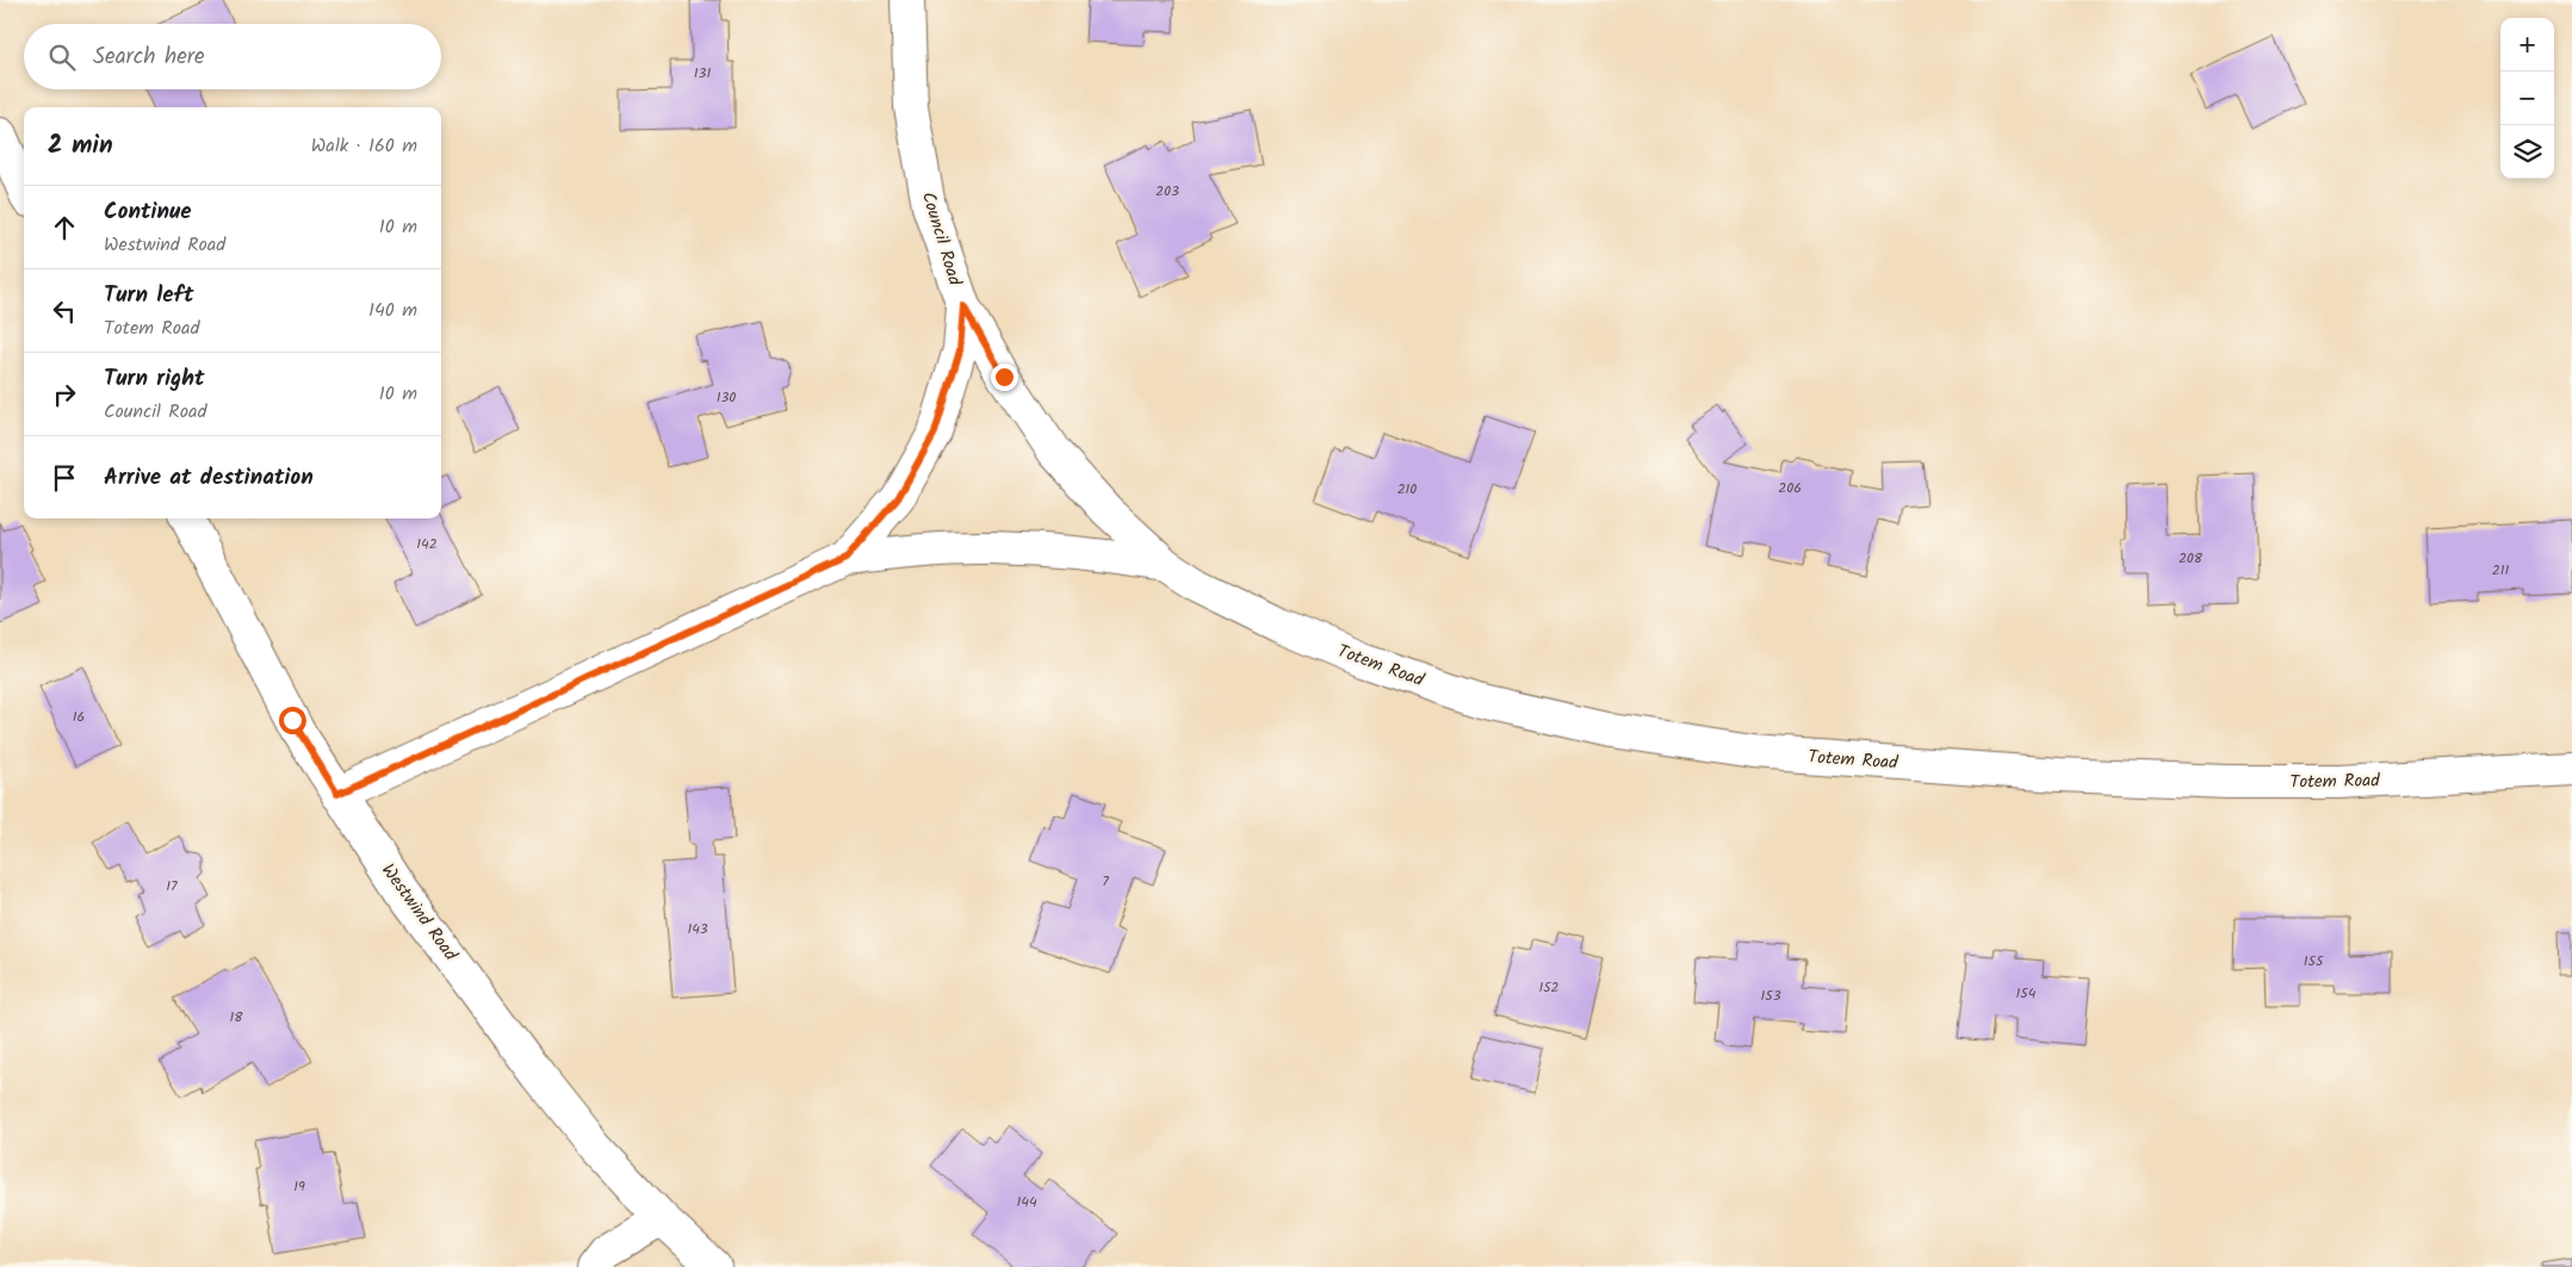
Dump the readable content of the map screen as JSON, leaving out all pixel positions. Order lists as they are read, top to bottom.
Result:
{
  "streets": {
    "street": ["Council Road", "Totem Road", "Westwind Road"]
  },
  "crossings": [
    ["Council Road", "Totem Road"],
    ["Totem Road", "Westwind Road"]
  ],
  "house_numbers": [
    "131",
    "203",
    "130",
    "206",
    "210",
    "142",
    "208",
    "211",
    "16",
    "7",
    "17",
    "143",
    "155",
    "152",
    "154",
    "153",
    "18",
    "19",
    "144"
  ],
  "page": {
    "map_buttons": ["+", "−"],
    "search": "Search here",
    "heading": ["2 min", "Walk · 160 m"],
    "list": [
      ["Continue", "Westwind Road", "10 m"],
      ["Turn left", "Totem Road", "140 m"],
      ["Turn right", "Council Road", "10 m"],
      "Arrive at destination"
    ]
  }
}
